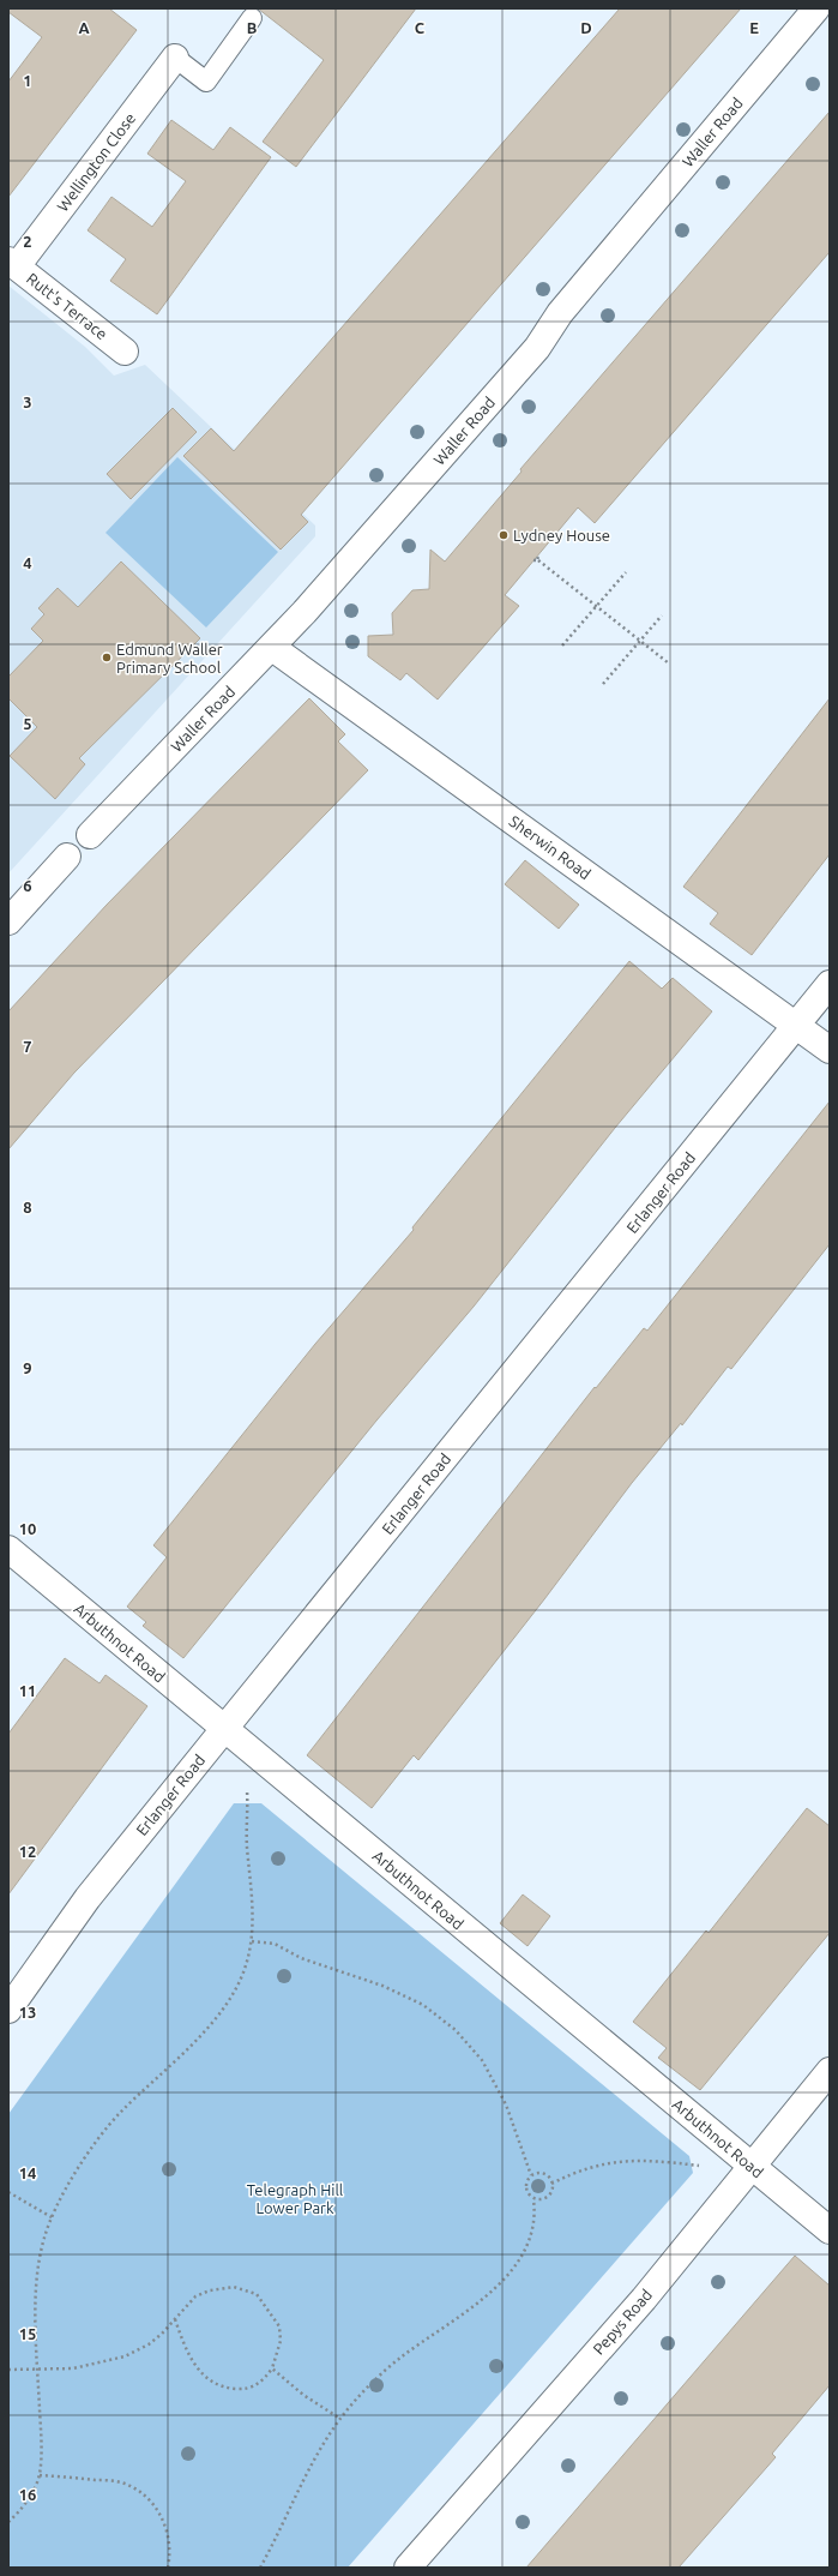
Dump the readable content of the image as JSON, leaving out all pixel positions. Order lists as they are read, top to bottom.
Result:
{
  "streets": {
    "street": [
      "Waller Road",
      "Wellington Close",
      "Rutt's Terrace",
      "Sherwin Road",
      "Erlanger Road",
      "Arbuthnot Road",
      "Pepys Road"
    ]
  },
  "crossings": [
    ["Waller Road", "Sherwin Road"],
    ["Wellington Close", "Rutt's Terrace"],
    ["Sherwin Road", "Erlanger Road"],
    ["Erlanger Road", "Arbuthnot Road"],
    ["Arbuthnot Road", "Pepys Road"]
  ],
  "parks": ["Telegraph Hill Lower Park"],
  "places": ["Lydney House", "Edmund Waller Primary School"],
  "grid": {
    "columns": [
      "A",
      "B",
      "C",
      "D",
      "E"
    ],
    "rows": [
      "1",
      "2",
      "3",
      "4",
      "5",
      "6",
      "7",
      "8",
      "9",
      "10",
      "11",
      "12",
      "13",
      "14",
      "15",
      "16"
    ]
  }
}
